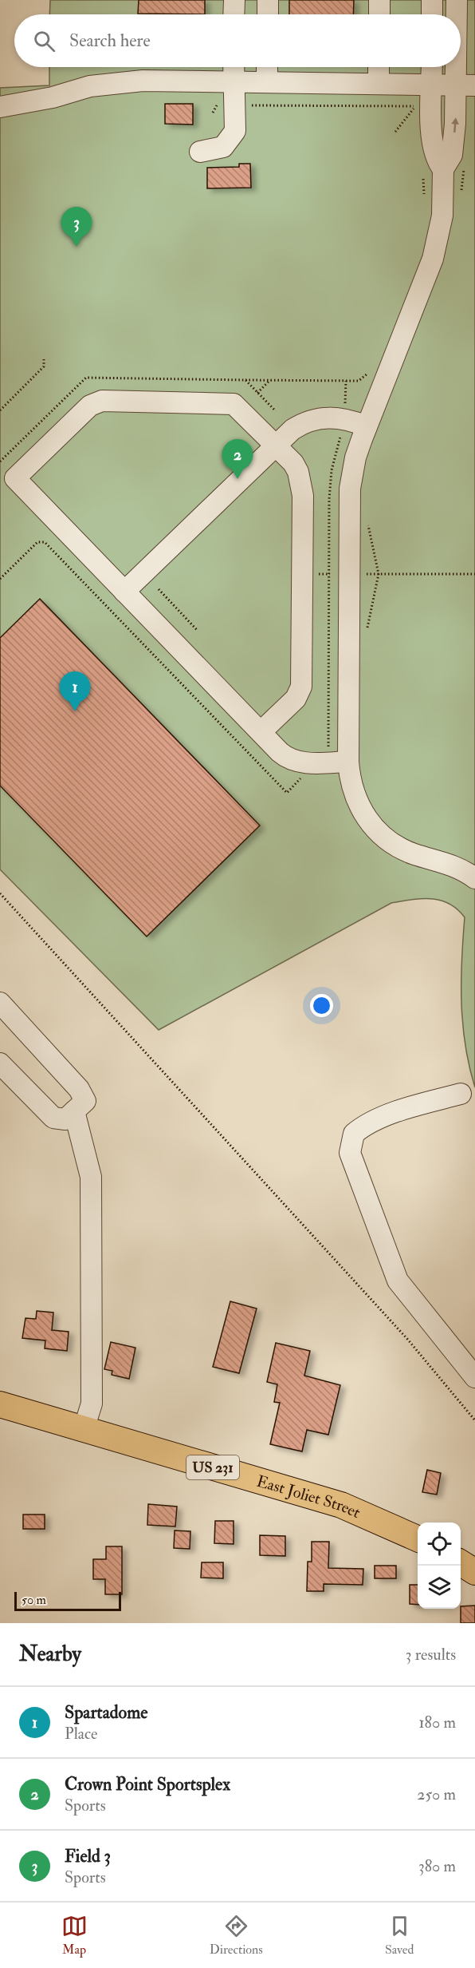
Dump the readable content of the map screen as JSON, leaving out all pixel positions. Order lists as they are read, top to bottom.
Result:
{
  "streets": {
    "main road": ["US 231", "East Joliet Street"]
  },
  "scale_bar": "50 m",
  "page": {
    "search": "Search here",
    "pins": ["3", "2", "1"],
    "scale": "50 m",
    "heading": ["Nearby", "3 results"],
    "list": [
      {
        "mark": "1",
        "name": "Spartadome",
        "note": "Place",
        "value": "180 m"
      },
      {
        "mark": "2",
        "name": "Crown Point Sportsplex",
        "note": "Sports",
        "value": "250 m"
      },
      {
        "mark": "3",
        "name": "Field 3",
        "note": "Sports",
        "value": "380 m"
      }
    ],
    "nav": ["Map", "Directions", "Saved"]
  }
}
